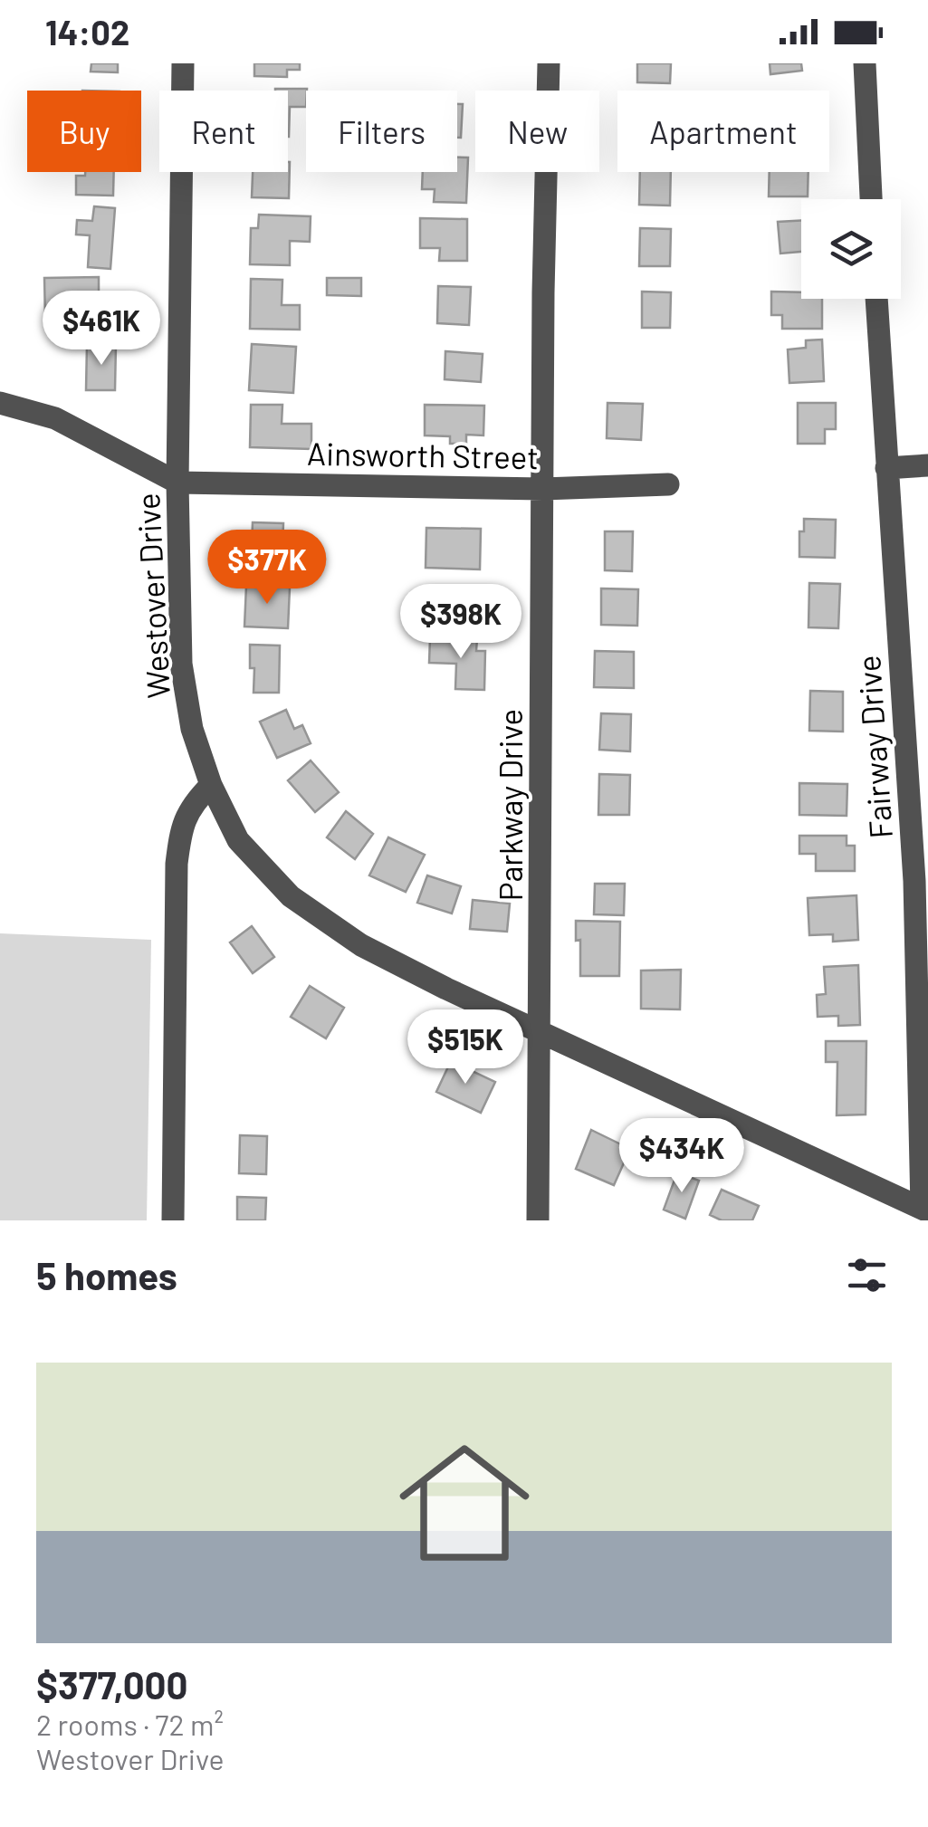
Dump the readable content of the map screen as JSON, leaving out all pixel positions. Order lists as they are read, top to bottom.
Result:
{
  "streets": {
    "street": [
      "Ainsworth Street",
      "Westover Drive",
      "Fairway Drive",
      "Parkway Drive"
    ]
  },
  "crossings": [
    ["Ainsworth Street", "Westover Drive"],
    ["Ainsworth Street", "Parkway Drive"],
    ["Westover Drive", "Fairway Drive"],
    ["Westover Drive", "Parkway Drive"]
  ],
  "page": {
    "status": "14:02",
    "chip": [
      "Buy",
      "Rent",
      "Filters",
      "New",
      "Apartment"
    ],
    "price": [
      "$461K",
      "$377K",
      "$398K",
      "$515K",
      "$434K"
    ],
    "heading": "5 homes",
    "list": [
      {
        "name": "$377,000",
        "note": "2 rooms · 72 m² · Westover Drive"
      }
    ]
  }
}
